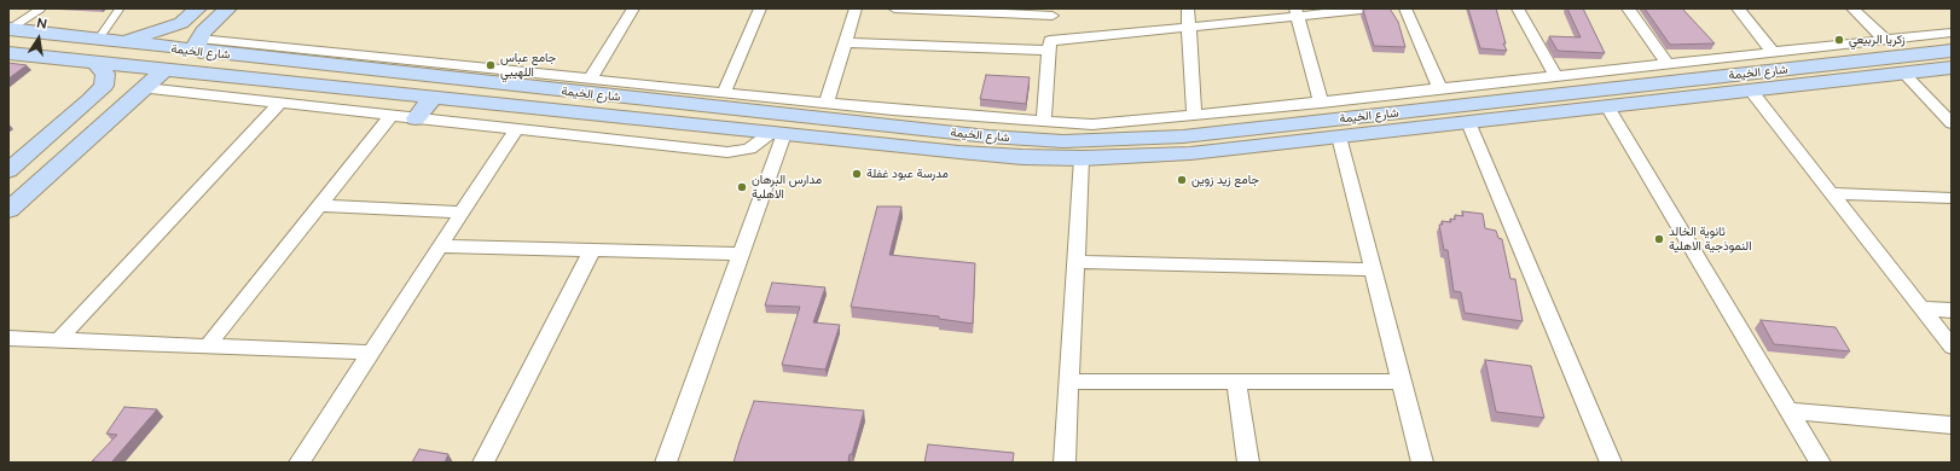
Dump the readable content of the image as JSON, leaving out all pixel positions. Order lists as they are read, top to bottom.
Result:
{
  "streets": {
    "street": ["شارع الخيمة"]
  },
  "places": [
    "زكريا الربيعي",
    "جامع عباس اللهيبي",
    "مدرسة عبود غفلة",
    "جامع زيد زوين",
    "مدارس البرهان الاهلية",
    "ثانوية الخالد النموذجية الاهلية"
  ],
  "north": "top"
}
